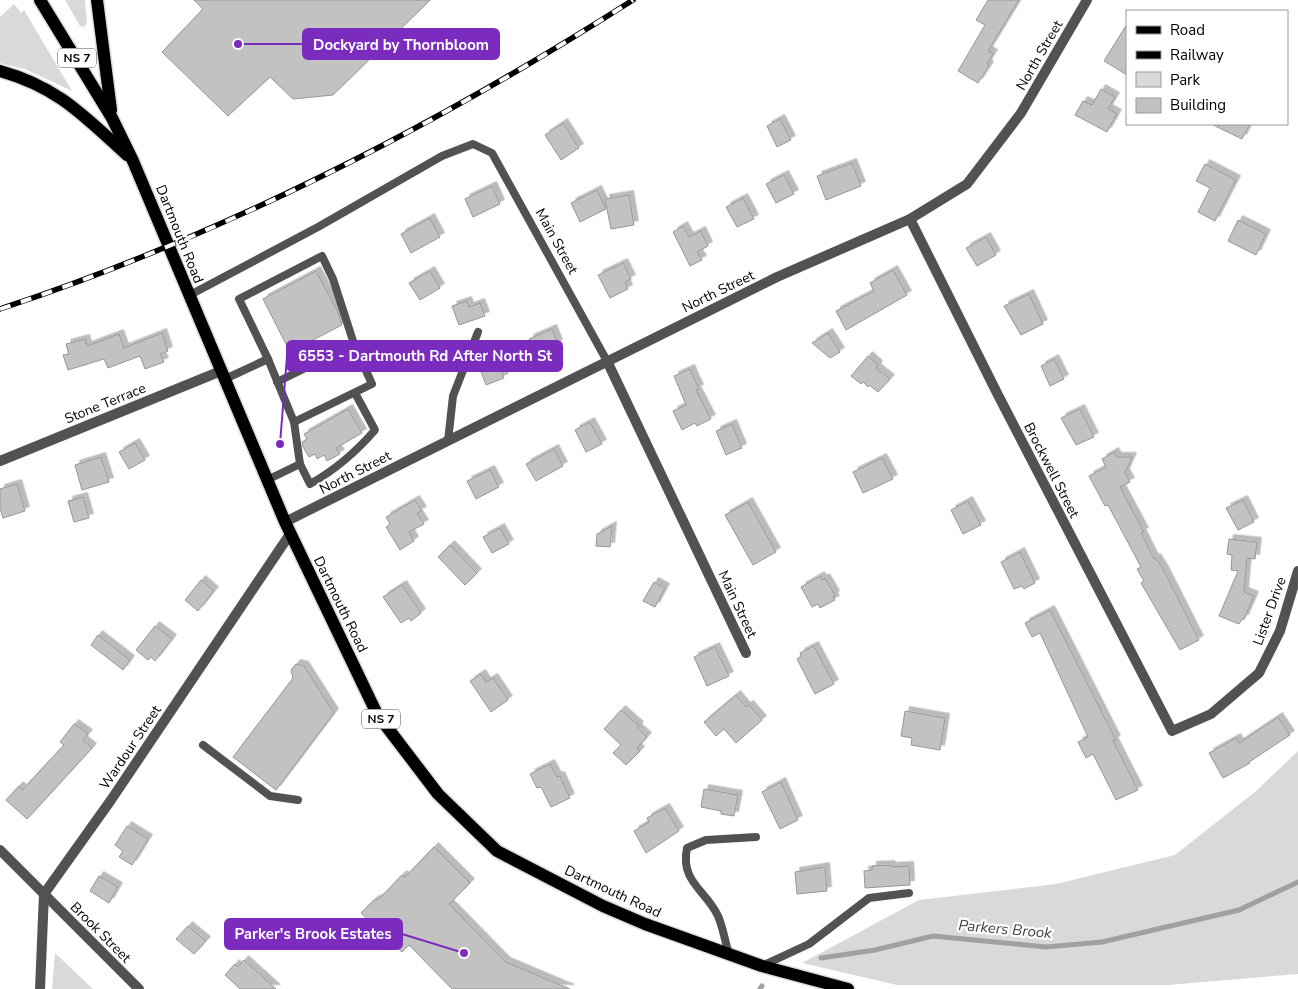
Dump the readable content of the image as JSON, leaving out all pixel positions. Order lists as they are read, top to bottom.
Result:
{
  "streets": {
    "main road": ["NS 7", "Dartmouth Road"],
    "street": [
      "North Street",
      "Main Street",
      "Stone Terrace",
      "Brockwell Street",
      "Lister Drive",
      "Wardour Street",
      "Brook Street"
    ]
  },
  "crossings": [
    ["North Street", "Dartmouth Road"],
    ["North Street", "Main Street"],
    ["North Street", "Brockwell Street"],
    ["North Street", "Wardour Street"],
    ["Dartmouth Road", "Main Street"],
    ["Dartmouth Road", "Stone Terrace"],
    ["Dartmouth Road", "Wardour Street"],
    ["Brockwell Street", "Lister Drive"],
    ["Wardour Street", "Brook Street"]
  ],
  "water": ["Parkers Brook"],
  "places": ["Dockyard by Thornbloom", "6553 - Dartmouth Rd After North St", "Parker's Brook Estates"],
  "legend": [
    "Road",
    "Railway",
    "Park",
    "Building"
  ]
}
